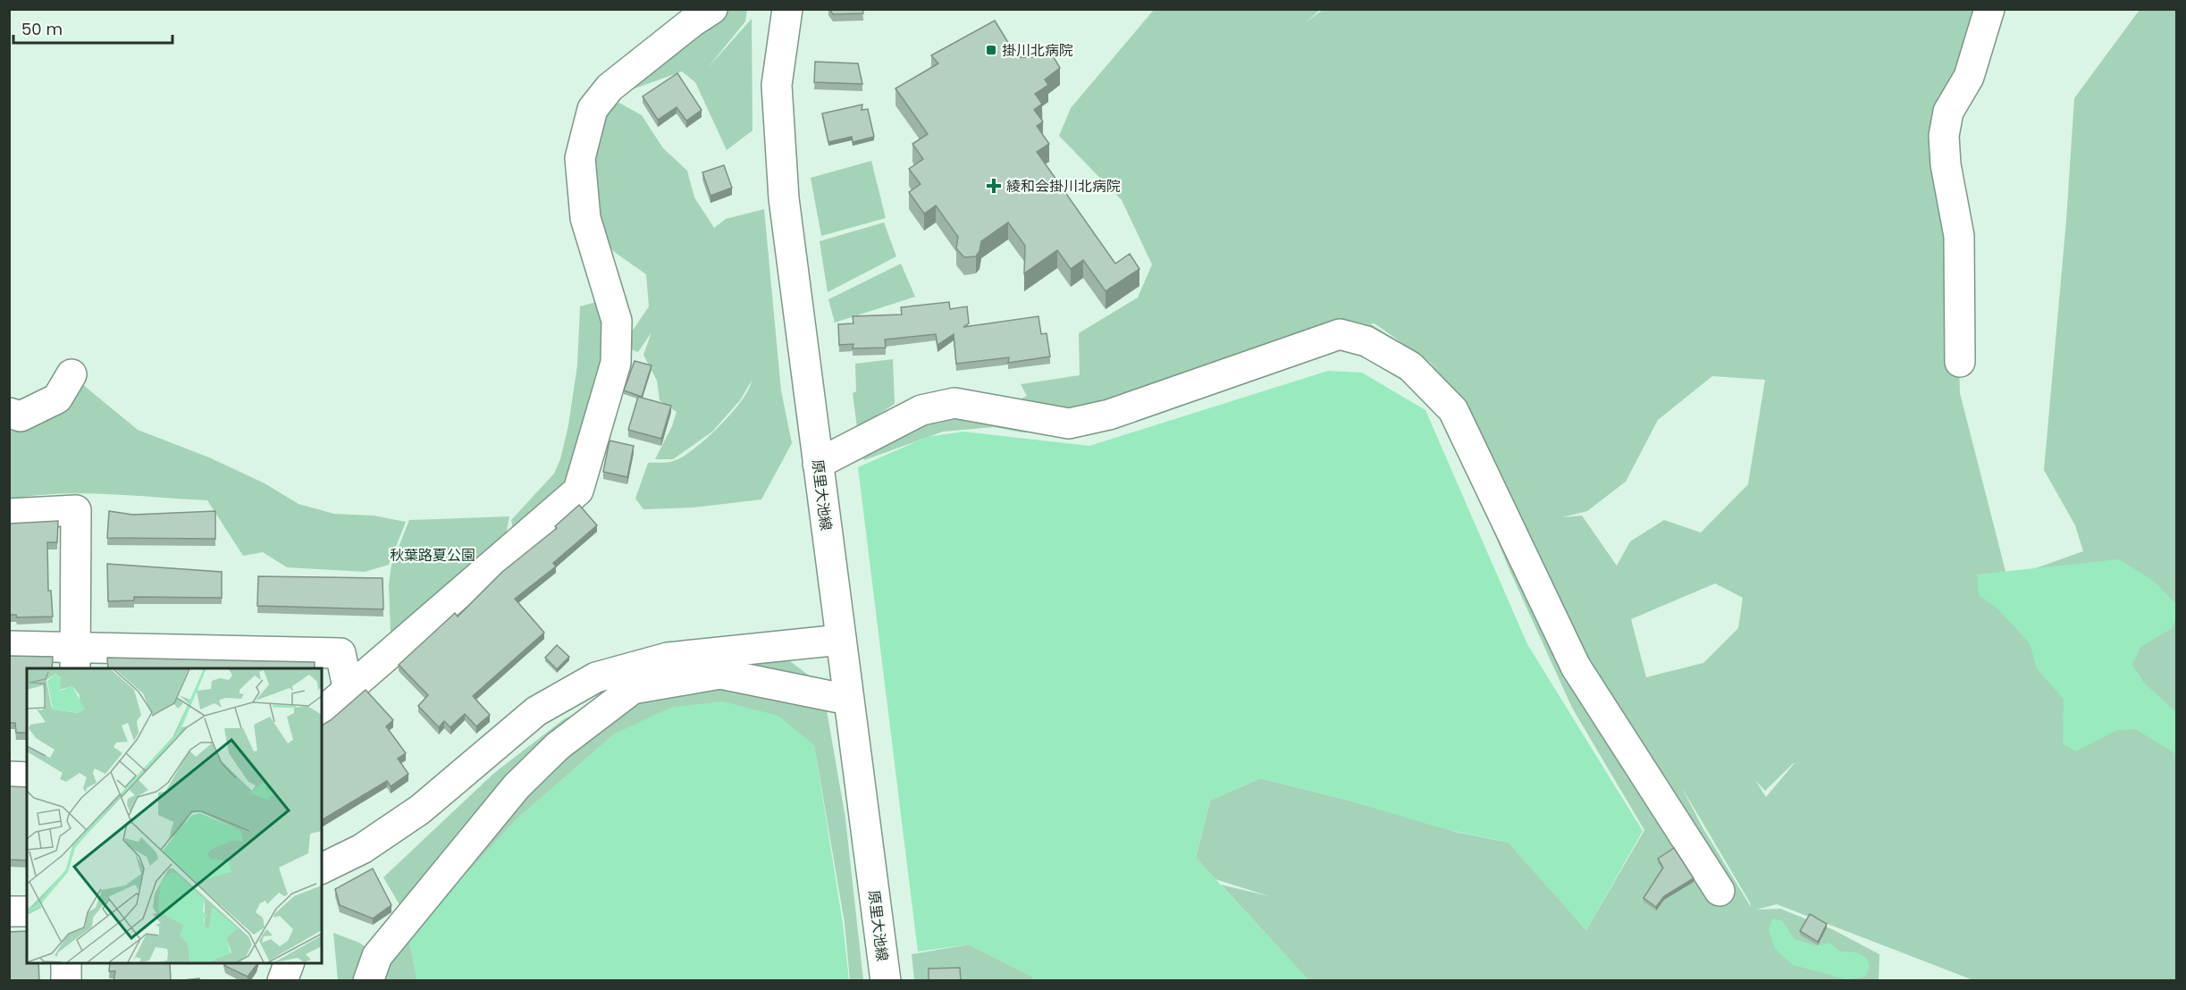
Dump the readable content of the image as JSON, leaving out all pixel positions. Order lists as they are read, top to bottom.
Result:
{
  "streets": {
    "street": ["原里大池線"]
  },
  "parks": ["秋葉路夏公園"],
  "places": {
    "transit": ["掛川北病院"],
    "health": ["綾和会掛川北病院"]
  },
  "scale_bar": "50 m"
}
